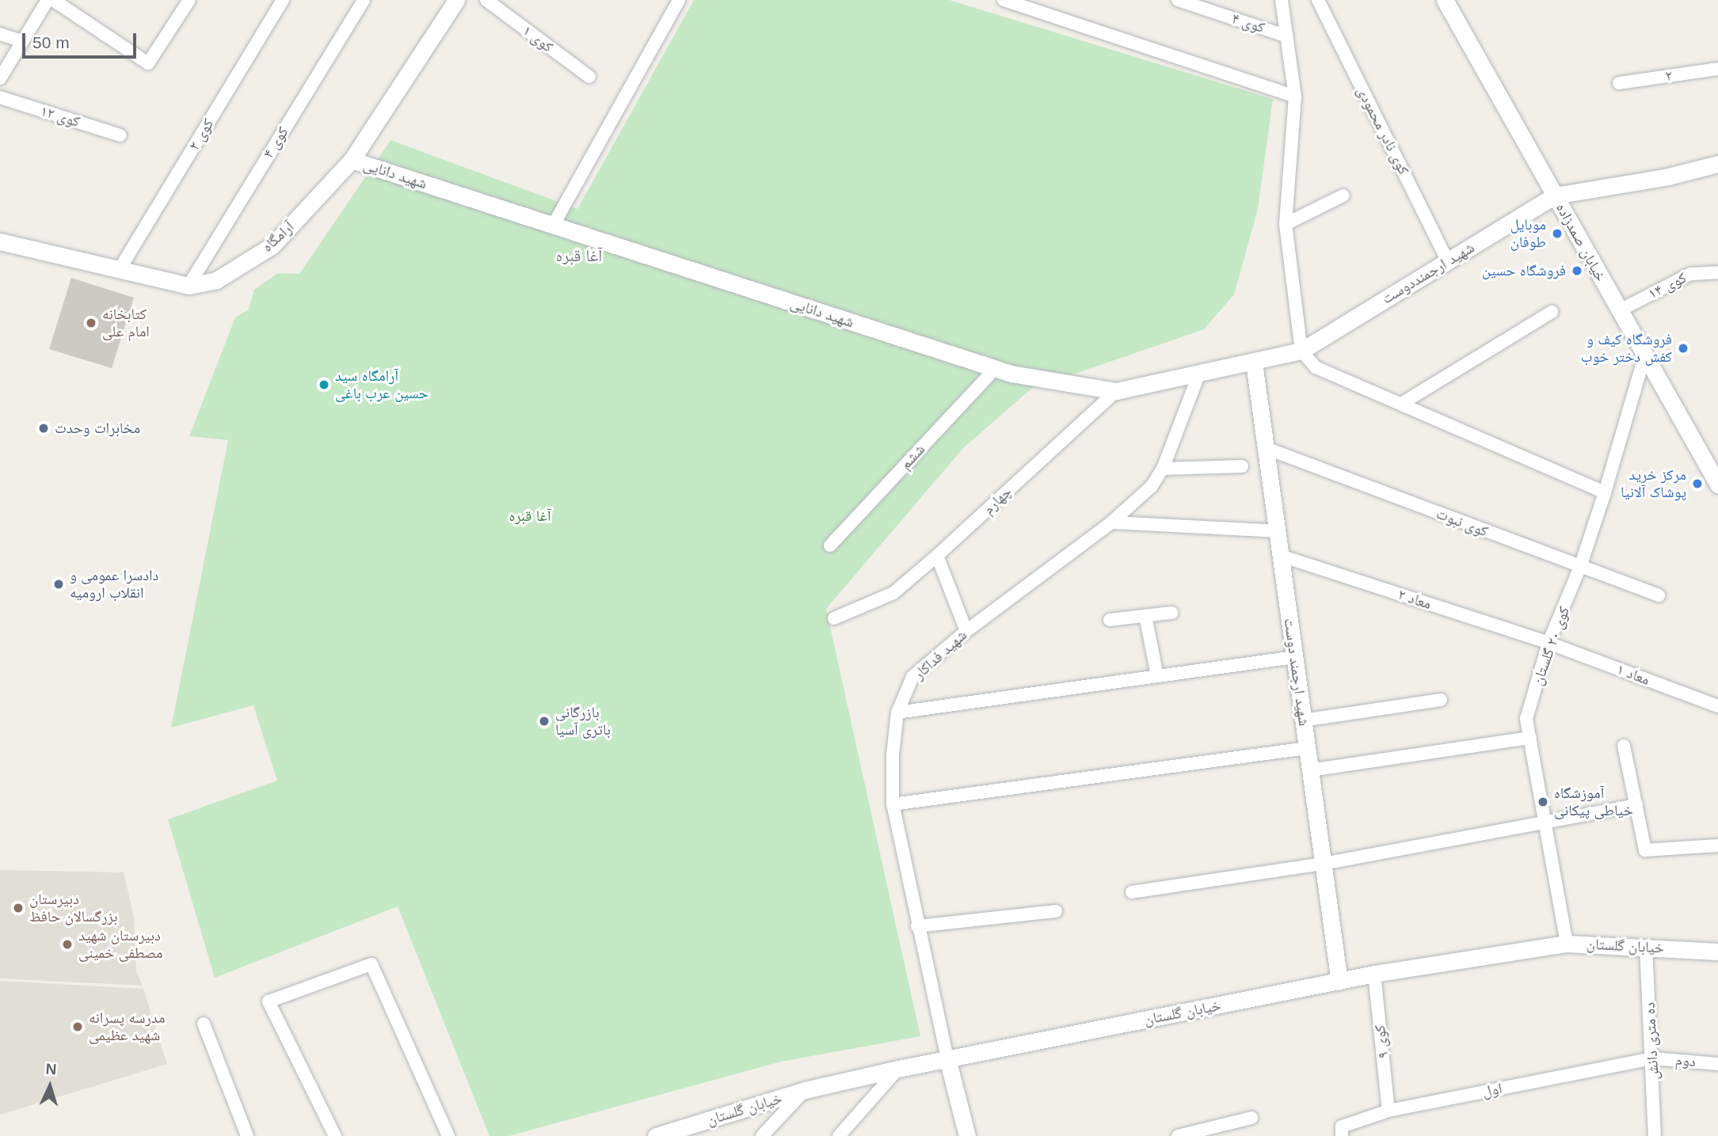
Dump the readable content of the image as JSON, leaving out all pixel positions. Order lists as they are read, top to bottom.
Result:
{
  "streets": {
    "main road": [
      "شهید دانایی",
      "آرامگاه",
      "خیابان صمدزاده",
      "شهید ارجمنددوست",
      "شهید ارجمند دوست",
      "خیابان گلستان"
    ],
    "street": [
      "کوی ۴",
      "کوی ۱",
      "۲",
      "کوی ۱۲",
      "کوی نادر محمودی",
      "کوی ۲",
      "کوی ۱۴",
      "ششم",
      "چهارم",
      "کوی نبوت",
      "معاد ۲",
      "کوی ۲۰ گلستان",
      "شهید فداکار",
      "معاد ۱",
      "ده متری دانش",
      "کوی ۹",
      "دوم",
      "اول"
    ]
  },
  "crossings": [
    ["کوی ۴", "آرامگاه"],
    ["کوی نادر محمودی", "شهید ارجمنددوست"],
    ["کوی ۲", "آرامگاه"],
    ["شهید دانایی", "آرامگاه"],
    ["شهید دانایی", "شهید ارجمنددوست"],
    ["شهید دانایی", "ششم"],
    ["شهید دانایی", "چهارم"],
    ["شهید دانایی", "شهید فداکار"],
    ["شهید دانایی", "شهید ارجمند دوست"],
    ["خیابان صمدزاده", "شهید ارجمنددوست"],
    ["خیابان صمدزاده", "کوی ۱۴"],
    ["خیابان صمدزاده", "کوی ۲۰ گلستان"],
    ["کوی نبوت", "کوی ۲۰ گلستان"],
    ["کوی نبوت", "شهید ارجمند دوست"],
    ["معاد ۲", "کوی ۲۰ گلستان"],
    ["معاد ۲", "شهید ارجمند دوست"],
    ["معاد ۲", "معاد ۱"],
    ["کوی ۲۰ گلستان", "معاد ۱"],
    ["کوی ۲۰ گلستان", "خیابان گلستان"],
    ["شهید فداکار", "خیابان گلستان"],
    ["شهید ارجمند دوست", "خیابان گلستان"],
    ["خیابان گلستان", "ده متری دانش"],
    ["خیابان گلستان", "کوی ۹"],
    ["ده متری دانش", "دوم"],
    ["ده متری دانش", "اول"],
    ["کوی ۹", "اول"],
    ["دوم", "اول"]
  ],
  "districts": ["آغا قبره"],
  "parks": ["آغا قبره"],
  "places": [
    "موبایل طوفان",
    "فروشگاه حسین",
    "کتابخانه امام علی",
    "فروشگاه کیف و کفش دختر خوب",
    "آرامگاه سید حسین عرب باغی",
    "مخابرات وحدت",
    "مرکز خرید پوشاک آلانیا",
    "دادسرا عمومی و انقلاب ارومیه",
    "بازرگانی باتری آسیا",
    "آموزشگاه خیاطی پیکانی",
    "دبیرستان بزرگسالان حافظ",
    "دبیرستان شهید مصطفی خمینی",
    "مدرسه پسرانه شهید عظیمی"
  ],
  "scale_bar": "50 m",
  "north": "top"
}
